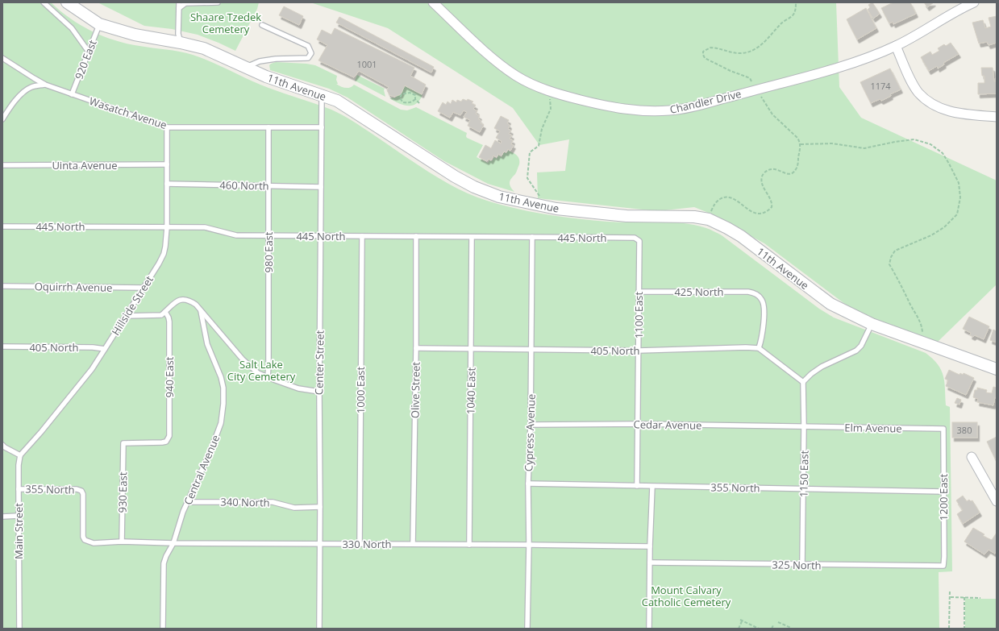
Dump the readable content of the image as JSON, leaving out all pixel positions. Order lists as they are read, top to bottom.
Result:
{
  "streets": {
    "street": ["11th Avenue", "Chandler Drive"],
    "lane": [
      "920 East",
      "Wasatch Avenue",
      "Uinta Avenue",
      "460 North",
      "445 North",
      "980 East",
      "Oquirrh Avenue",
      "425 North",
      "Hillside Street",
      "1100 East",
      "405 North",
      "Center Street",
      "940 East",
      "1000 East",
      "Olive Street",
      "1040 East",
      "Cedar Avenue",
      "Elm Avenue",
      "Cypress Avenue",
      "Central Avenue",
      "1150 East",
      "355 North",
      "930 East",
      "1200 East",
      "340 North",
      "Main Street",
      "330 North",
      "325 North"
    ]
  },
  "crossings": [
    ["920 East", "11th Avenue"],
    ["920 East", "Wasatch Avenue"],
    ["11th Avenue", "Center Street"],
    ["Wasatch Avenue", "980 East"],
    ["Wasatch Avenue", "Hillside Street"],
    ["Wasatch Avenue", "Center Street"],
    ["Uinta Avenue", "Hillside Street"],
    ["460 North", "980 East"],
    ["460 North", "Hillside Street"],
    ["460 North", "Center Street"],
    ["445 North", "980 East"],
    ["445 North", "Hillside Street"],
    ["445 North", "1100 East"],
    ["445 North", "Center Street"],
    ["445 North", "1000 East"],
    ["445 North", "Olive Street"],
    ["445 North", "1040 East"],
    ["445 North", "Cypress Avenue"],
    ["Oquirrh Avenue", "Hillside Street"],
    ["425 North", "1100 East"],
    ["425 North", "405 North"],
    ["Hillside Street", "405 North"],
    ["Hillside Street", "Main Street"],
    ["1100 East", "405 North"],
    ["1100 East", "Cedar Avenue"],
    ["1100 East", "355 North"],
    ["405 North", "Olive Street"],
    ["405 North", "1040 East"],
    ["405 North", "Cypress Avenue"],
    ["Center Street", "340 North"],
    ["Center Street", "330 North"],
    ["940 East", "930 East"],
    ["1000 East", "330 North"],
    ["Olive Street", "330 North"],
    ["1040 East", "330 North"],
    ["Cedar Avenue", "Elm Avenue"],
    ["Cedar Avenue", "Cypress Avenue"],
    ["Cedar Avenue", "1150 East"],
    ["Elm Avenue", "1150 East"],
    ["Elm Avenue", "1200 East"],
    ["Cypress Avenue", "355 North"],
    ["Cypress Avenue", "330 North"],
    ["Central Avenue", "340 North"],
    ["Central Avenue", "330 North"],
    ["1150 East", "355 North"],
    ["1150 East", "325 North"],
    ["355 North", "1200 East"],
    ["355 North", "Main Street"],
    ["355 North", "330 North"],
    ["930 East", "330 North"],
    ["1200 East", "325 North"]
  ],
  "parks": ["Shaare Tzedek Cemetery", "Salt Lake City Cemetery", "Mount Calvary Catholic Cemetery"],
  "house_numbers": ["1001", "1174", "380"]
}
